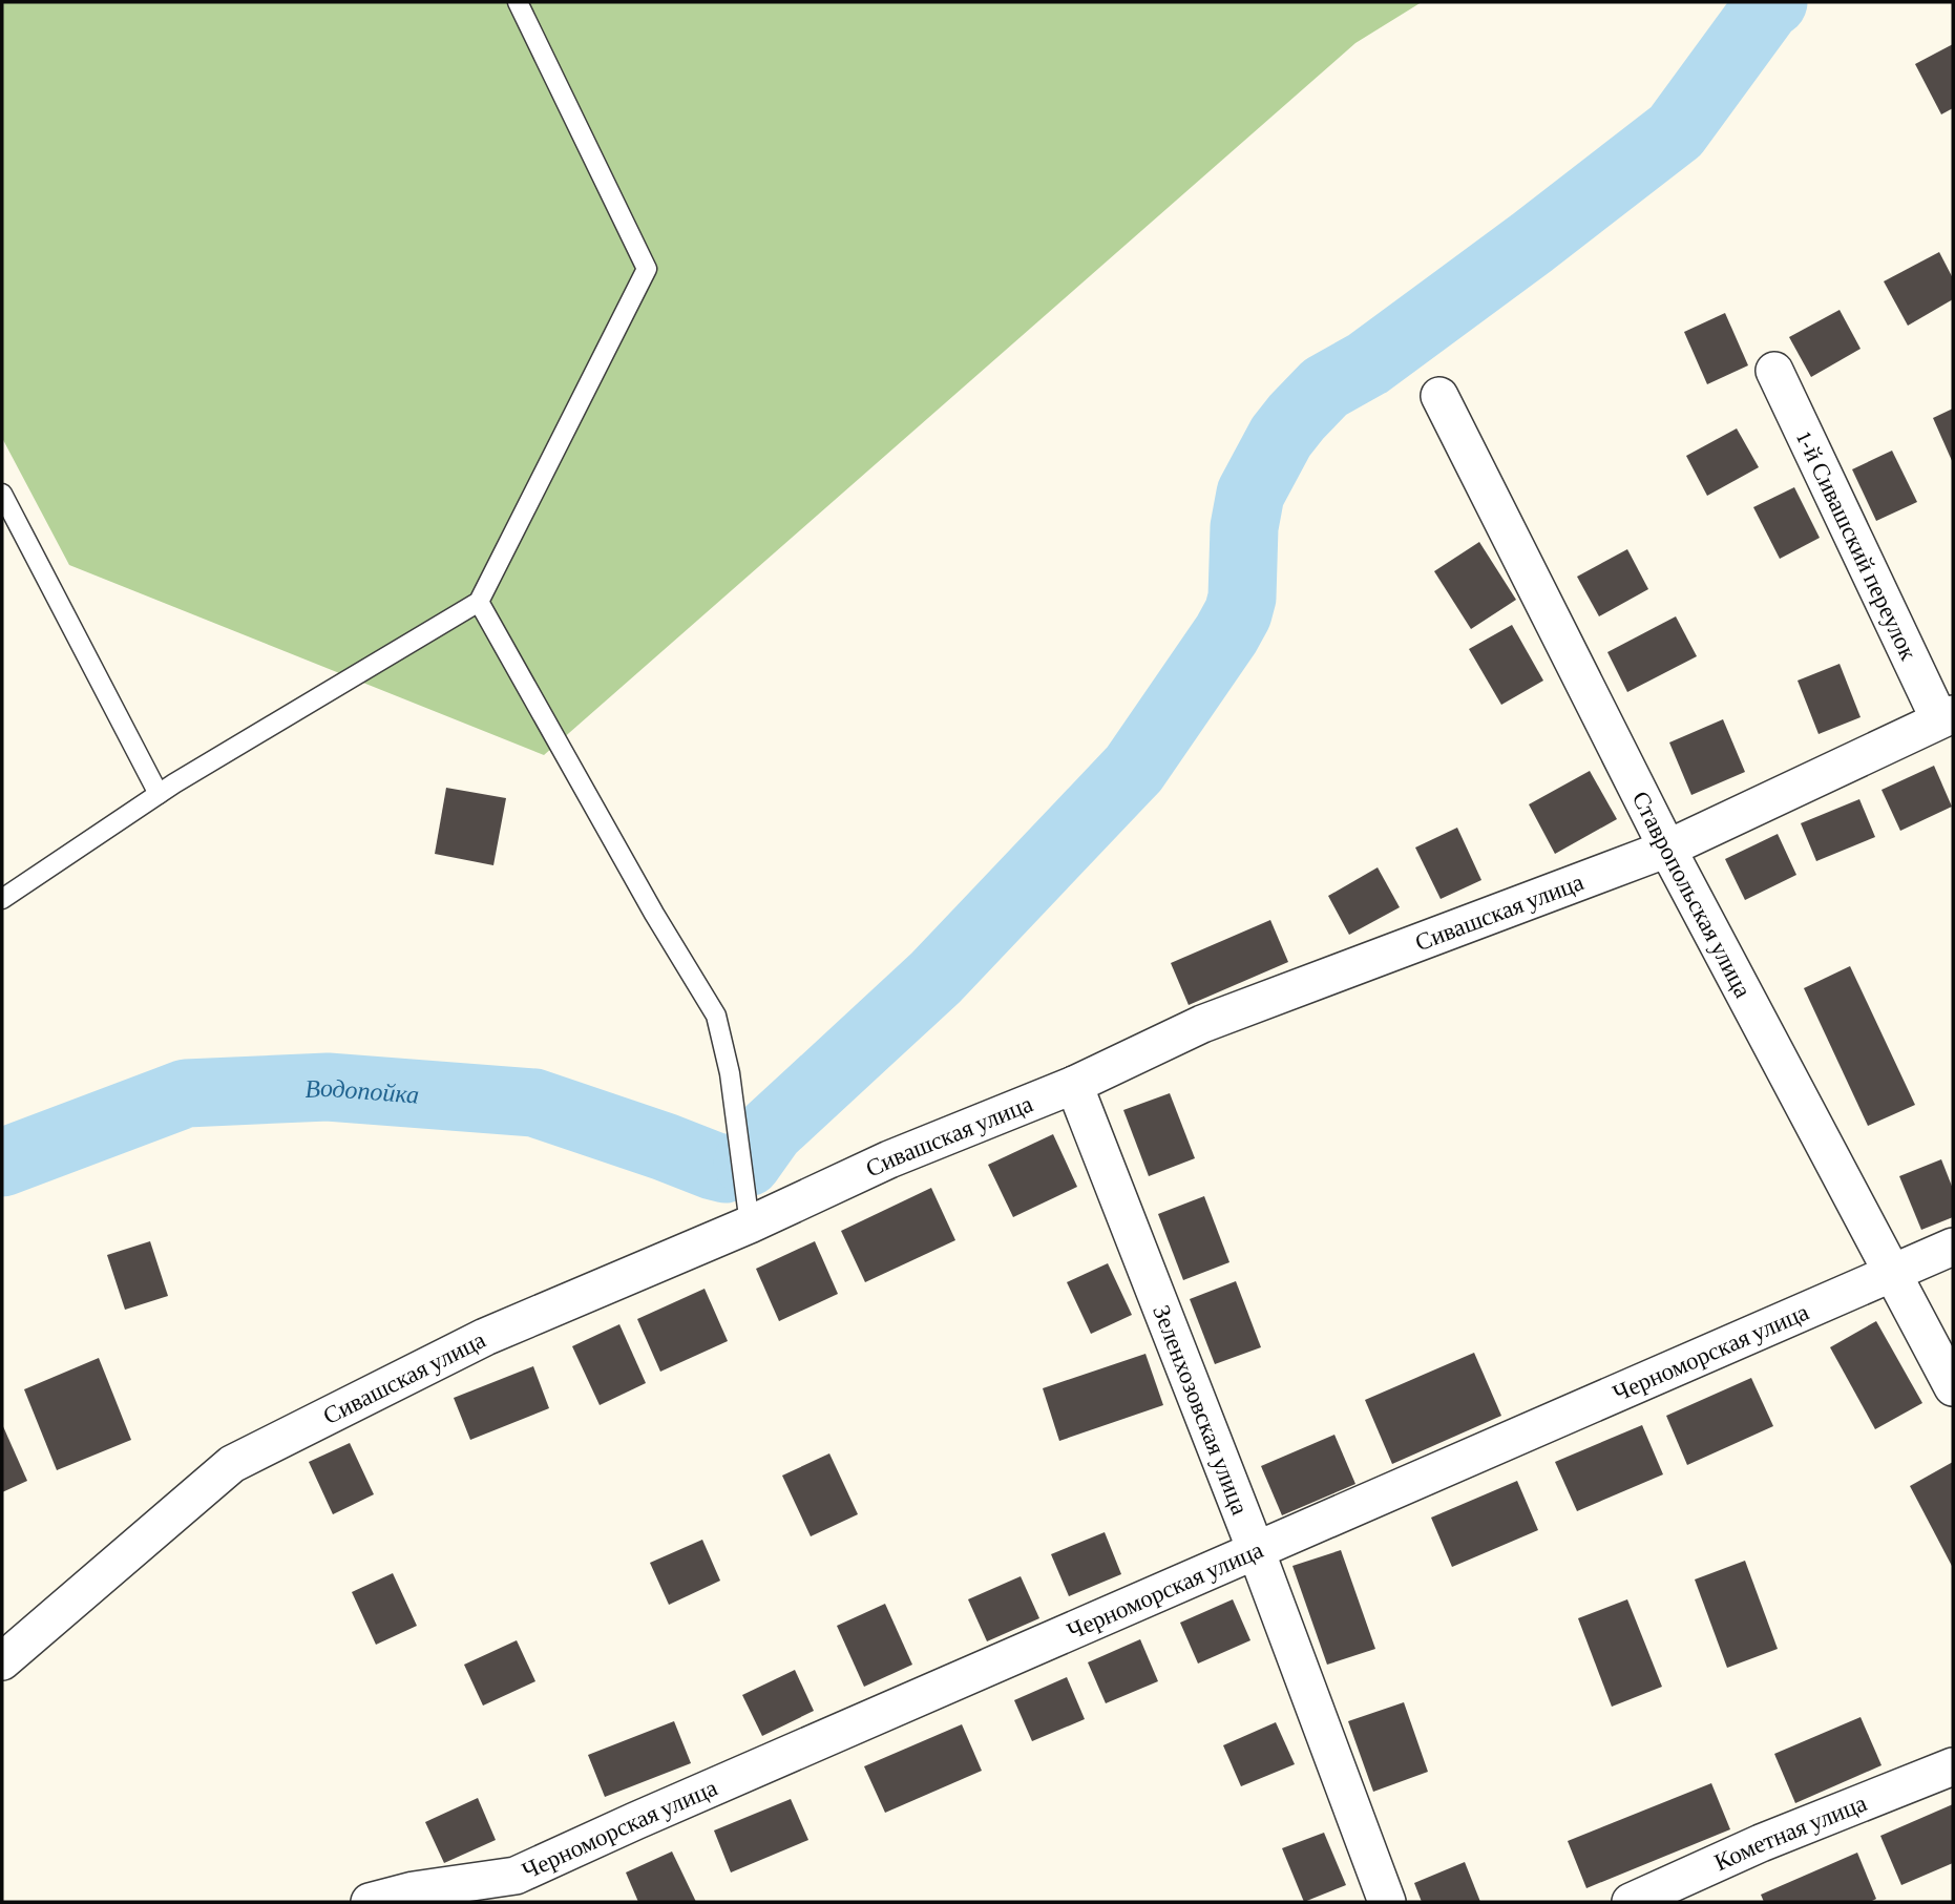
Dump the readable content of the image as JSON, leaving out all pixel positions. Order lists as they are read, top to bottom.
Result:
{
  "streets": {
    "street": [
      "1-й Сивашский переулок",
      "Ставропольская улица",
      "Сивашская улица",
      "Черноморская улица",
      "Зеленхозовская улица",
      "Кометная улица"
    ]
  },
  "crossings": [
    ["1-й Сивашский переулок", "Сивашская улица"],
    ["Ставропольская улица", "Сивашская улица"],
    ["Ставропольская улица", "Черноморская улица"],
    ["Сивашская улица", "Зеленхозовская улица"],
    ["Черноморская улица", "Зеленхозовская улица"]
  ],
  "water": ["Водопойка"]
}
